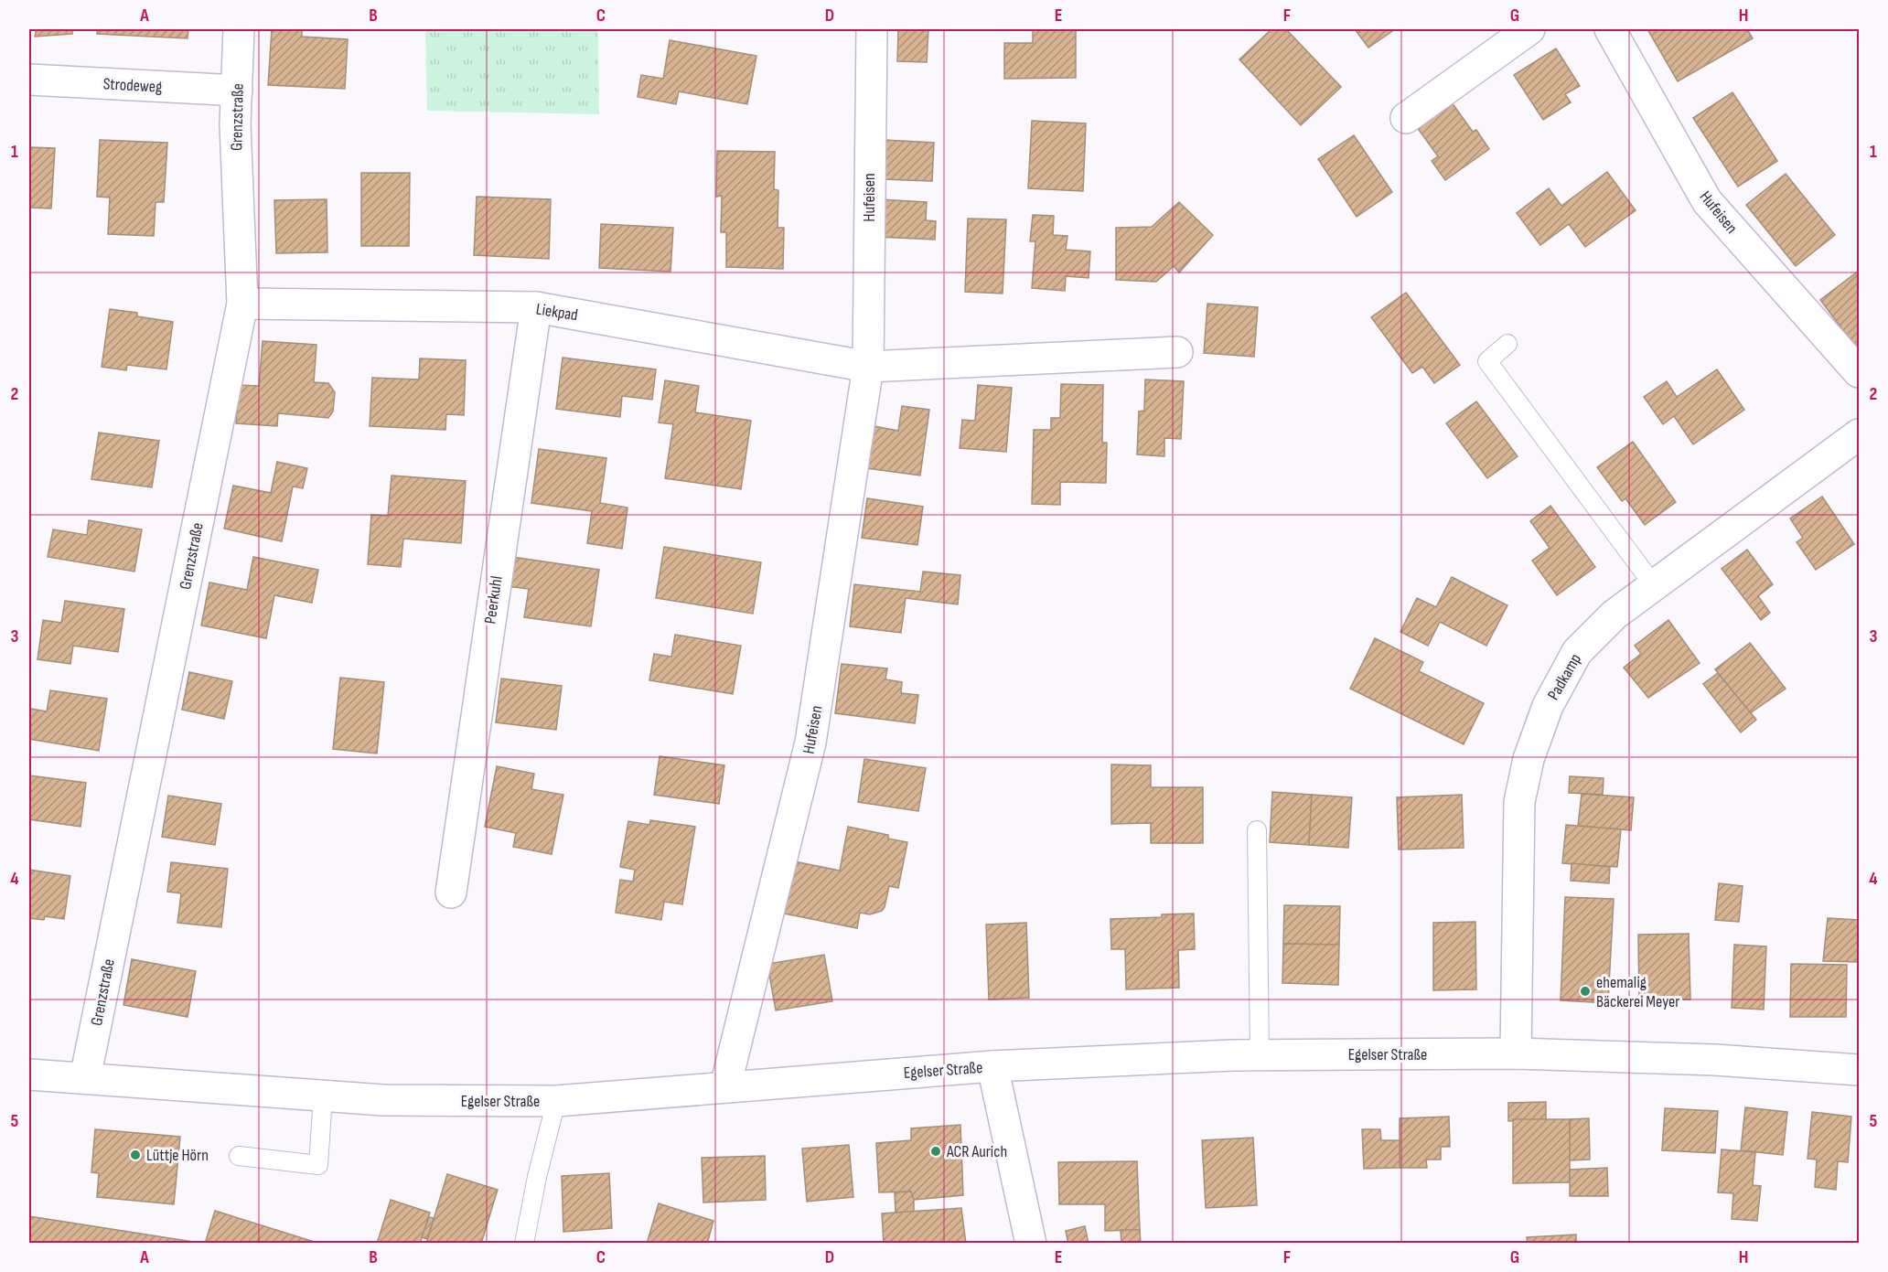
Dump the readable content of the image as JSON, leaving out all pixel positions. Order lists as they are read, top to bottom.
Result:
{
  "streets": {
    "street": [
      "Strodeweg",
      "Grenzstraße",
      "Hufeisen",
      "Liekpad",
      "Peerkuhl",
      "Padkamp",
      "Egelser Straße"
    ]
  },
  "crossings": [
    ["Strodeweg", "Grenzstraße"],
    ["Grenzstraße", "Liekpad"],
    ["Grenzstraße", "Egelser Straße"],
    ["Hufeisen", "Liekpad"],
    ["Hufeisen", "Egelser Straße"],
    ["Liekpad", "Peerkuhl"],
    ["Padkamp", "Egelser Straße"]
  ],
  "places": ["ehemalig Bäckerei Meyer", "ACR Aurich", "Lüttje Hörn"],
  "grid": {
    "columns": [
      "A",
      "B",
      "C",
      "D",
      "E",
      "F",
      "G",
      "H"
    ],
    "rows": [
      "1",
      "2",
      "3",
      "4",
      "5"
    ]
  }
}
